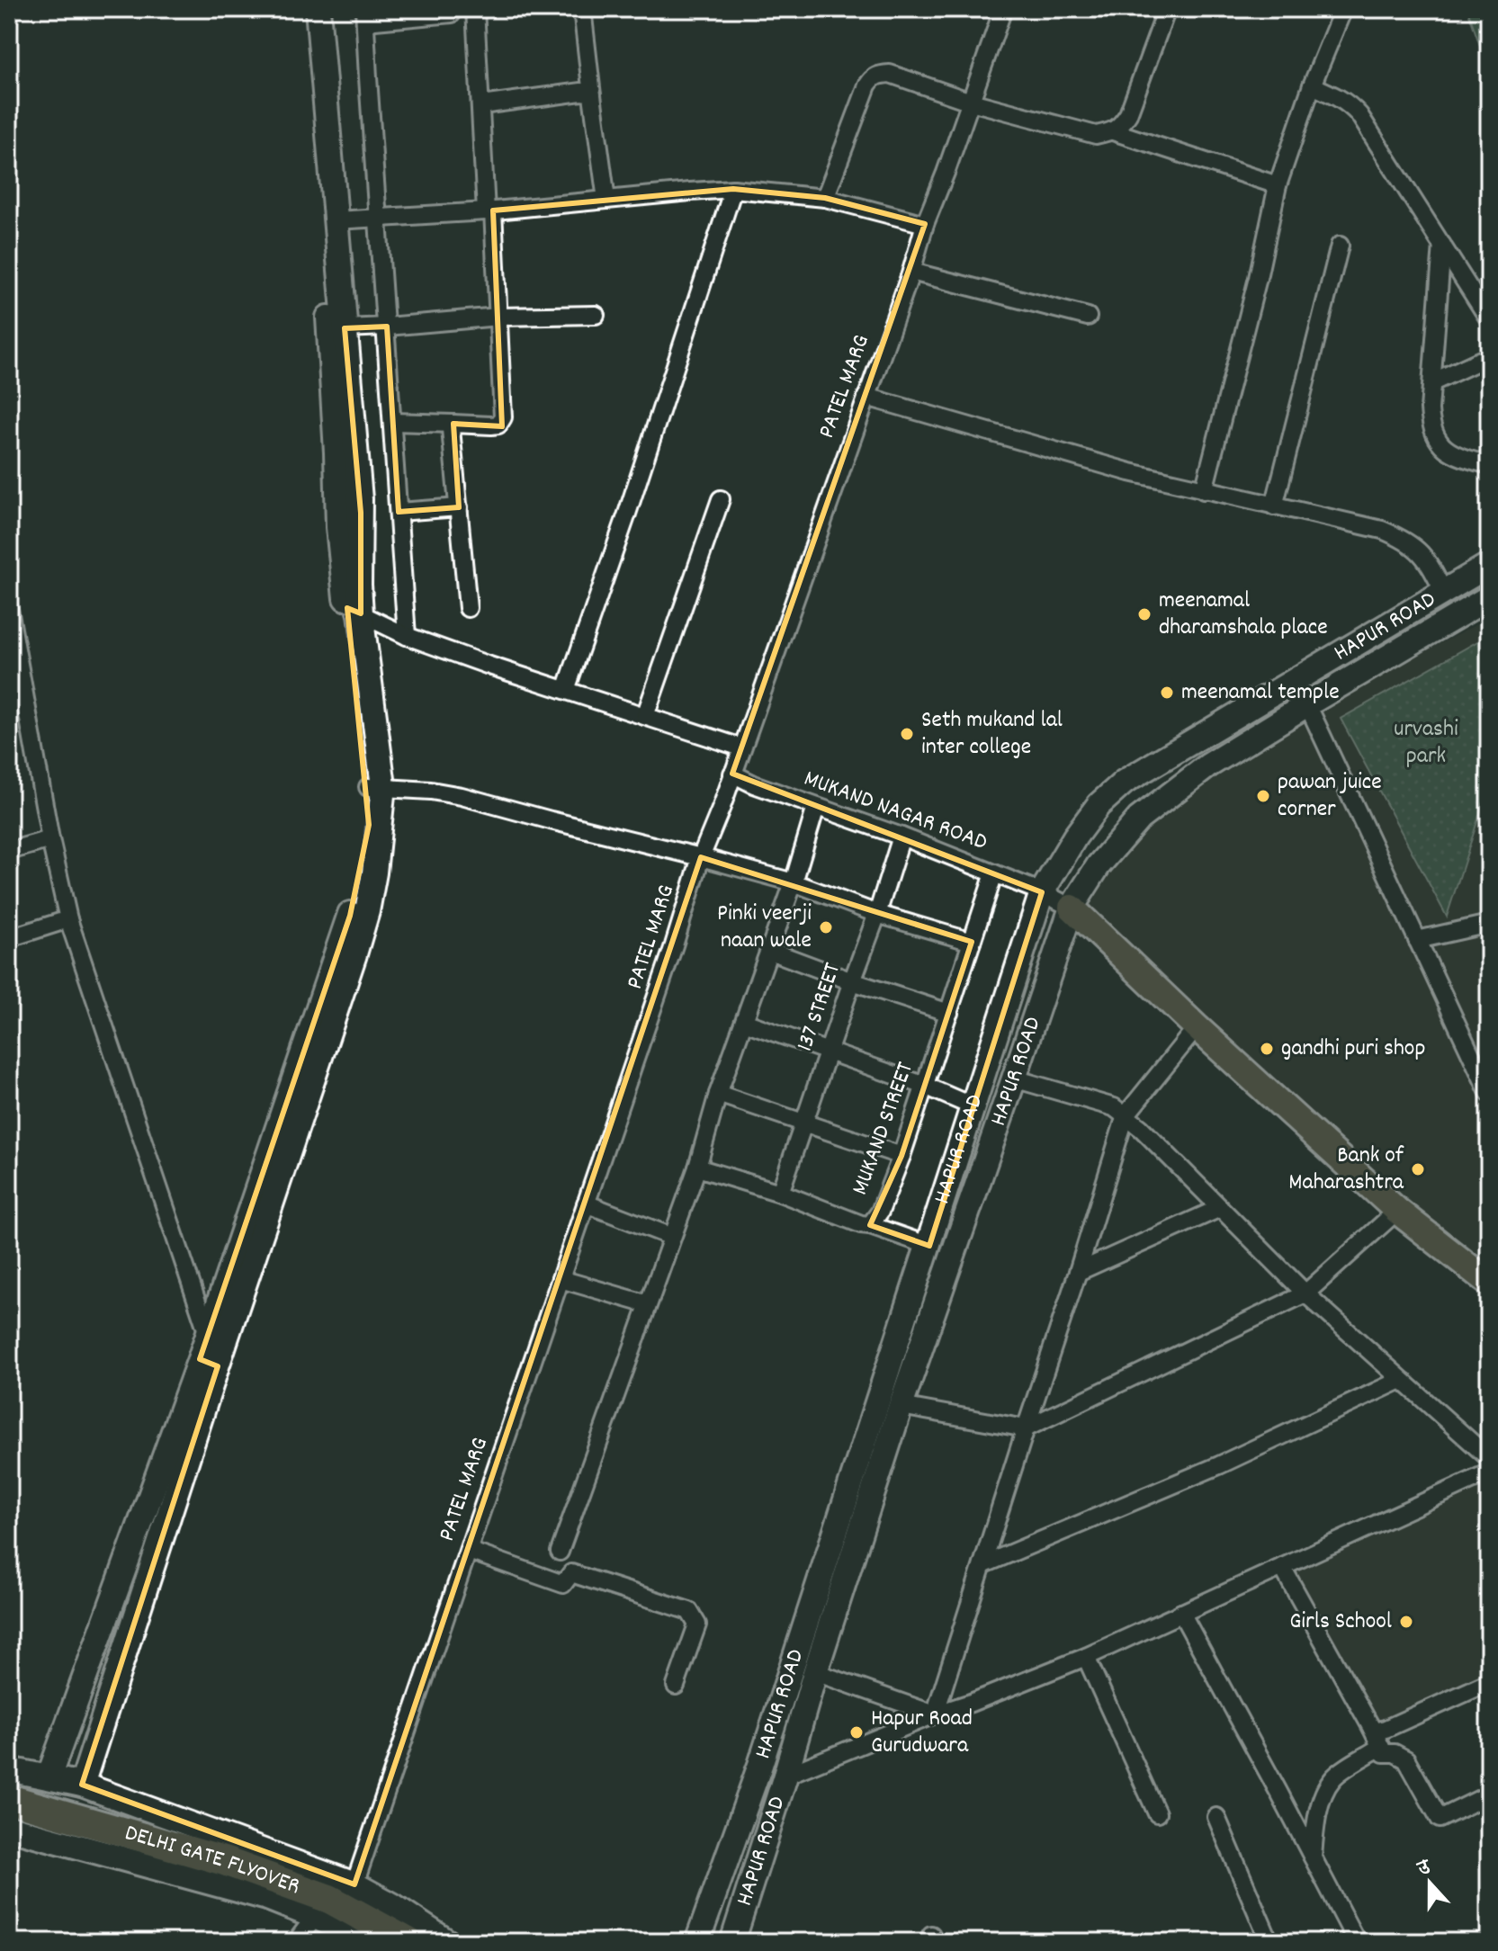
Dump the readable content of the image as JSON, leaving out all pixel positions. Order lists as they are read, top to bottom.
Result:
{
  "streets": {
    "highway": ["DELHI GATE FLYOVER"],
    "main road": ["HAPUR ROAD"],
    "street": [
      "PATEL MARG",
      "MUKAND NAGAR ROAD",
      "137 STREET",
      "MUKAND STREET"
    ]
  },
  "crossings": [
    ["PATEL MARG", "MUKAND NAGAR ROAD"],
    ["HAPUR ROAD", "MUKAND NAGAR ROAD"],
    ["MUKAND NAGAR ROAD", "137 STREET"],
    ["MUKAND NAGAR ROAD", "MUKAND STREET"],
    ["137 STREET", "MUKAND STREET"]
  ],
  "parks": ["urvashi park"],
  "places": [
    "meenamal dharamshala place",
    "meenamal temple",
    "Seth mukand lal inter college",
    "pawan juice corner",
    "Pinki veerji naan wale",
    "gandhi puri shop",
    "Bank of Maharashtra",
    "Girls School",
    "Hapur Road Gurudwara"
  ],
  "north": "top"
}
